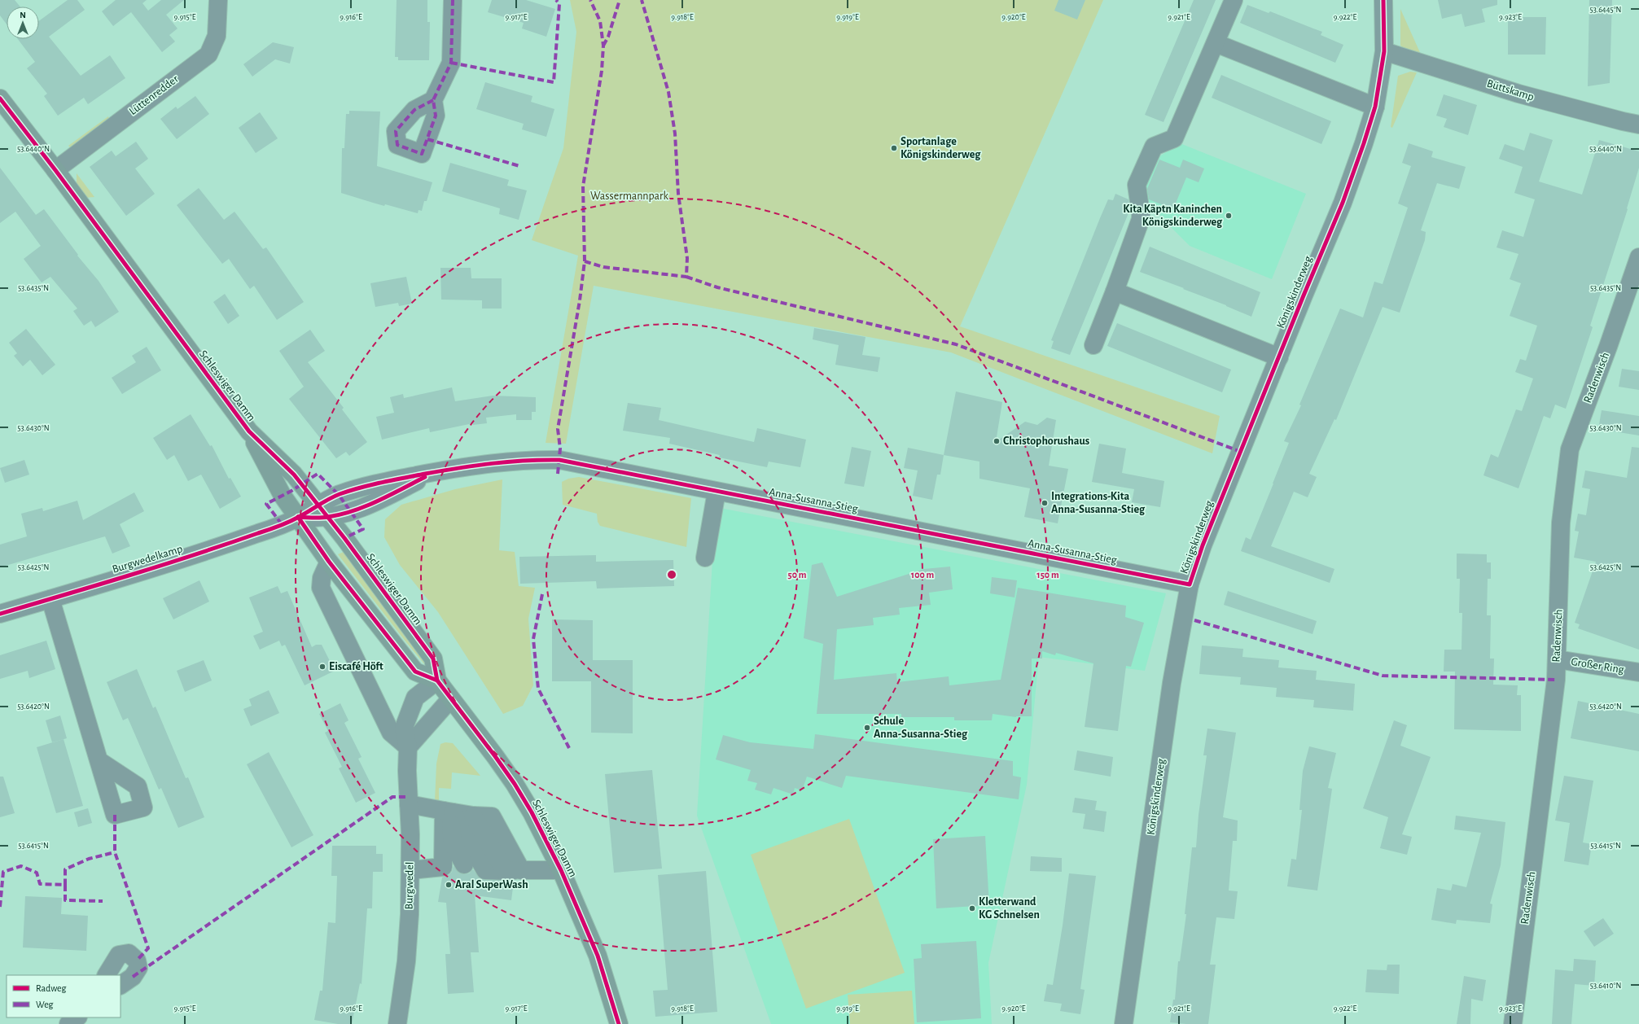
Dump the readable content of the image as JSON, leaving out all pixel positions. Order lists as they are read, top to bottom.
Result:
{
  "streets": {
    "main road": ["Schleswiger Damm"],
    "street": [
      "Büttskamp",
      "Lüttenredder",
      "Königskinderweg",
      "Radenwisch",
      "Anna-Susanna-Stieg",
      "Burgwedelkamp",
      "Großer Ring",
      "Burgwedel"
    ]
  },
  "crossings": [
    ["Büttskamp", "Königskinderweg"],
    ["Lüttenredder", "Schleswiger Damm"],
    ["Königskinderweg", "Anna-Susanna-Stieg"],
    ["Radenwisch", "Großer Ring"],
    ["Schleswiger Damm", "Anna-Susanna-Stieg"],
    ["Schleswiger Damm", "Burgwedelkamp"],
    ["Schleswiger Damm", "Burgwedel"],
    ["Anna-Susanna-Stieg", "Burgwedelkamp"]
  ],
  "parks": ["Wassermannpark"],
  "places": [
    "Sportanlage Königskinderweg",
    "Kita Käptn Kaninchen Königskinderweg",
    "Christophorushaus",
    "Integrations-Kita Anna-Susanna-Stieg",
    "Eiscafé Höft",
    "Schule Anna-Susanna-Stieg",
    "Aral SuperWash",
    "Kletterwand KG Schnelsen"
  ],
  "legend": ["Radweg", "Weg"],
  "north": "top",
  "coordinates": [
    "53.6445°N",
    "9.915°E",
    "9.916°E",
    "9.917°E",
    "9.918°E",
    "9.919°E",
    "9.920°E",
    "9.921°E",
    "9.922°E",
    "9.923°E",
    "53.6440°N",
    "53.6435°N",
    "53.6430°N",
    "53.6425°N",
    "53.6420°N",
    "53.6415°N",
    "53.6410°N"
  ],
  "rings": ["50 m", "100 m", "150 m"]
}
